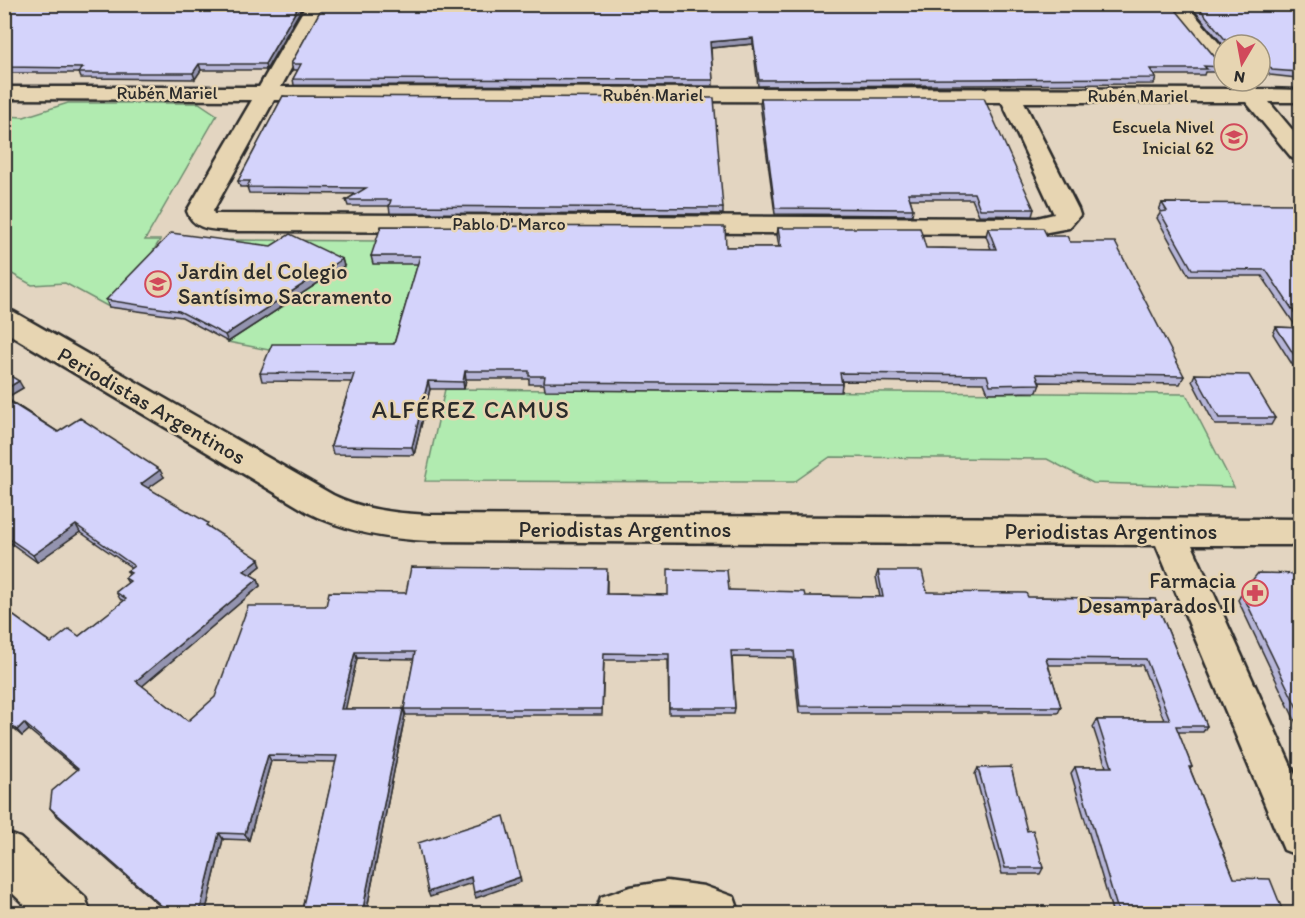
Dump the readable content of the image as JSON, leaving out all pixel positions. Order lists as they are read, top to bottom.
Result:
{
  "streets": {
    "street": ["Rubén Mariel", "Pablo D' Marco", "Periodistas Argentinos"]
  },
  "crossings": [
    ["Rubén Mariel", "Pablo D' Marco"]
  ],
  "districts": ["ALFÉREZ CAMUS"],
  "places": {
    "school or university": ["Escuela Nivel Inicial 62", "Jardin del Colegio Santísimo Sacramento"],
    "pharmacy": ["Farmacia Desamparados II"]
  },
  "north": "bottom"
}
